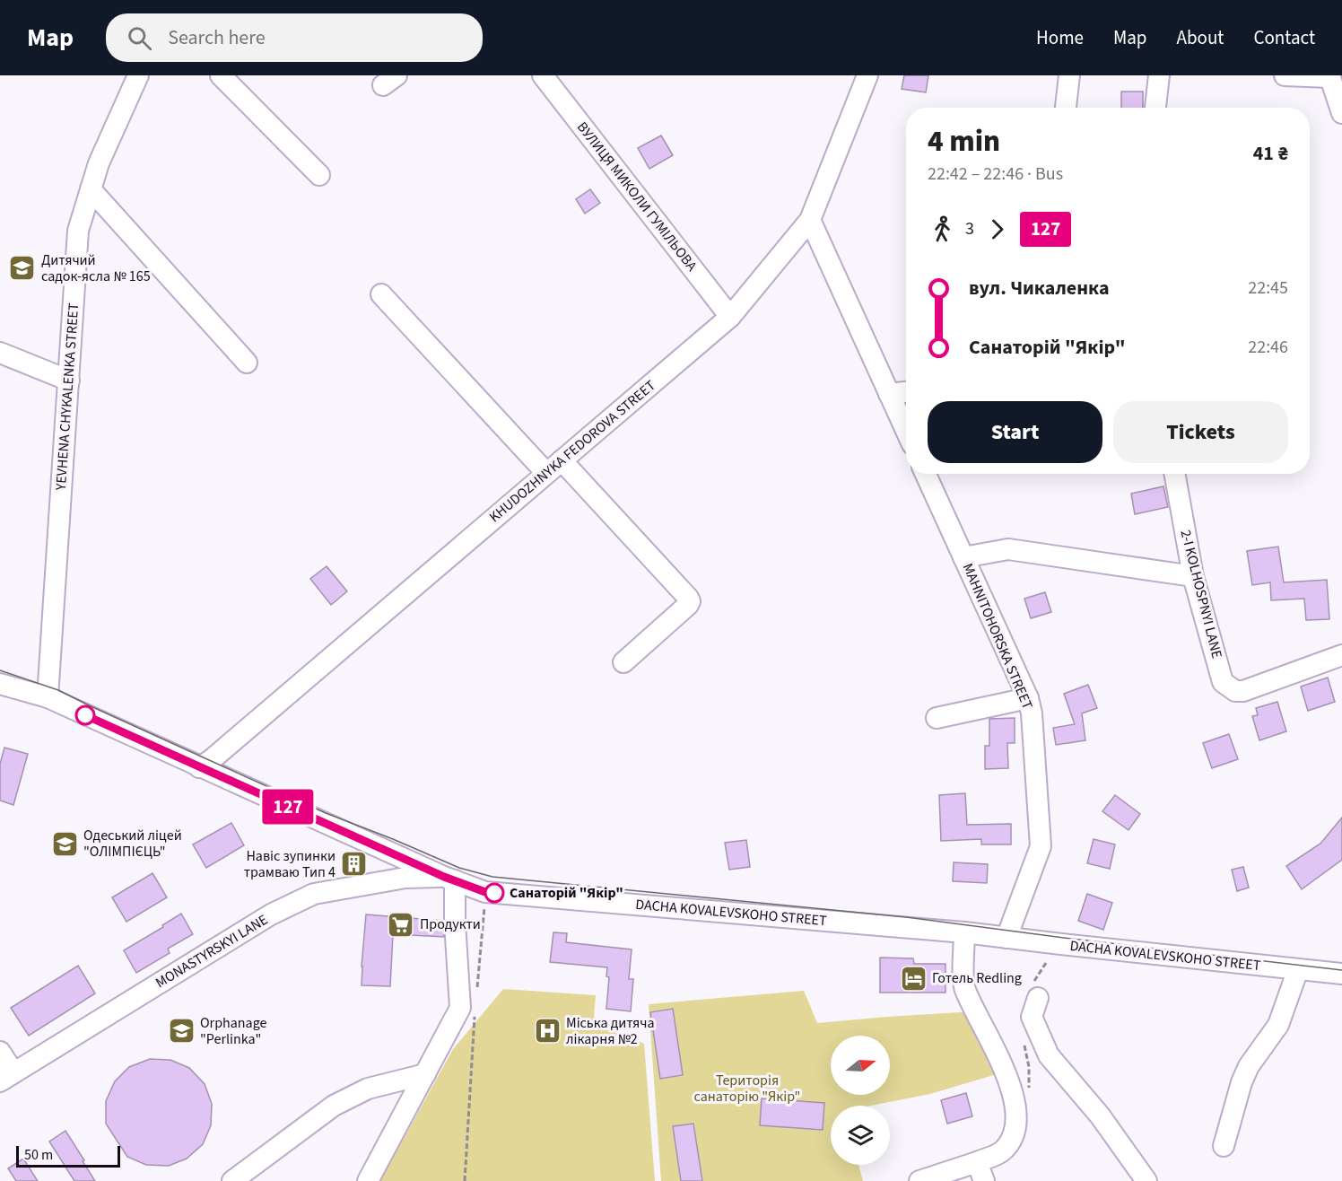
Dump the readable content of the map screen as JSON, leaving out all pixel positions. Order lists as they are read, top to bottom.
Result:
{
  "streets": {
    "street": [
      "ВУЛИЦЯ МИКОЛИ ГУМІЛЬОВА",
      "YEVHENA CHYKALENKA STREET",
      "KHUDOZHNYKA FEDOROVA STREET",
      "2-I KOLHOSPNYI LANE",
      "MAHNITOHORSKA STREET",
      "DACHA KOVALEVSKOHO STREET",
      "MONASTYRSKYI LANE"
    ]
  },
  "crossings": [
    ["ВУЛИЦЯ МИКОЛИ ГУМІЛЬОВА", "KHUDOZHNYKA FEDOROVA STREET"],
    ["YEVHENA CHYKALENKA STREET", "DACHA KOVALEVSKOHO STREET"],
    ["KHUDOZHNYKA FEDOROVA STREET", "DACHA KOVALEVSKOHO STREET"],
    ["MAHNITOHORSKA STREET", "DACHA KOVALEVSKOHO STREET"],
    ["DACHA KOVALEVSKOHO STREET", "MONASTYRSKYI LANE"]
  ],
  "parks": ["Територія санаторію \"Якір\""],
  "places": {
    "school or university": ["Дитячий садок-ясла № 165", "Одеський ліцей \"ОЛІМПІЄЦЬ\"", "Orphanage \"Perlinka\""],
    "building": ["Навіс зупинки трамваю Тип 4"],
    "other": ["Санаторій \"Якір\""],
    "supermarket": ["Продукти"],
    "hotel": ["Готель Redling"],
    "hospital": ["Міська дитяча лікарня №2"]
  },
  "lines": ["bus line 127"],
  "scale_bar": "50 m",
  "north": "right",
  "page": {
    "header": "Map",
    "search": "Search here",
    "nav": [
      "Home",
      "Map",
      "About",
      "Contact"
    ],
    "on_map": "127",
    "heading": ["4 min", "22:42 – 22:46 · Bus", "41 ₴"],
    "legs": ["3", "127"],
    "list": [
      {
        "name": "вул. Чикаленка",
        "value": "22:45"
      },
      {
        "name": "Санаторій \"Якір\"",
        "value": "22:46"
      }
    ],
    "buttons": ["Start", "Tickets"],
    "scale": "50 m"
  }
}
